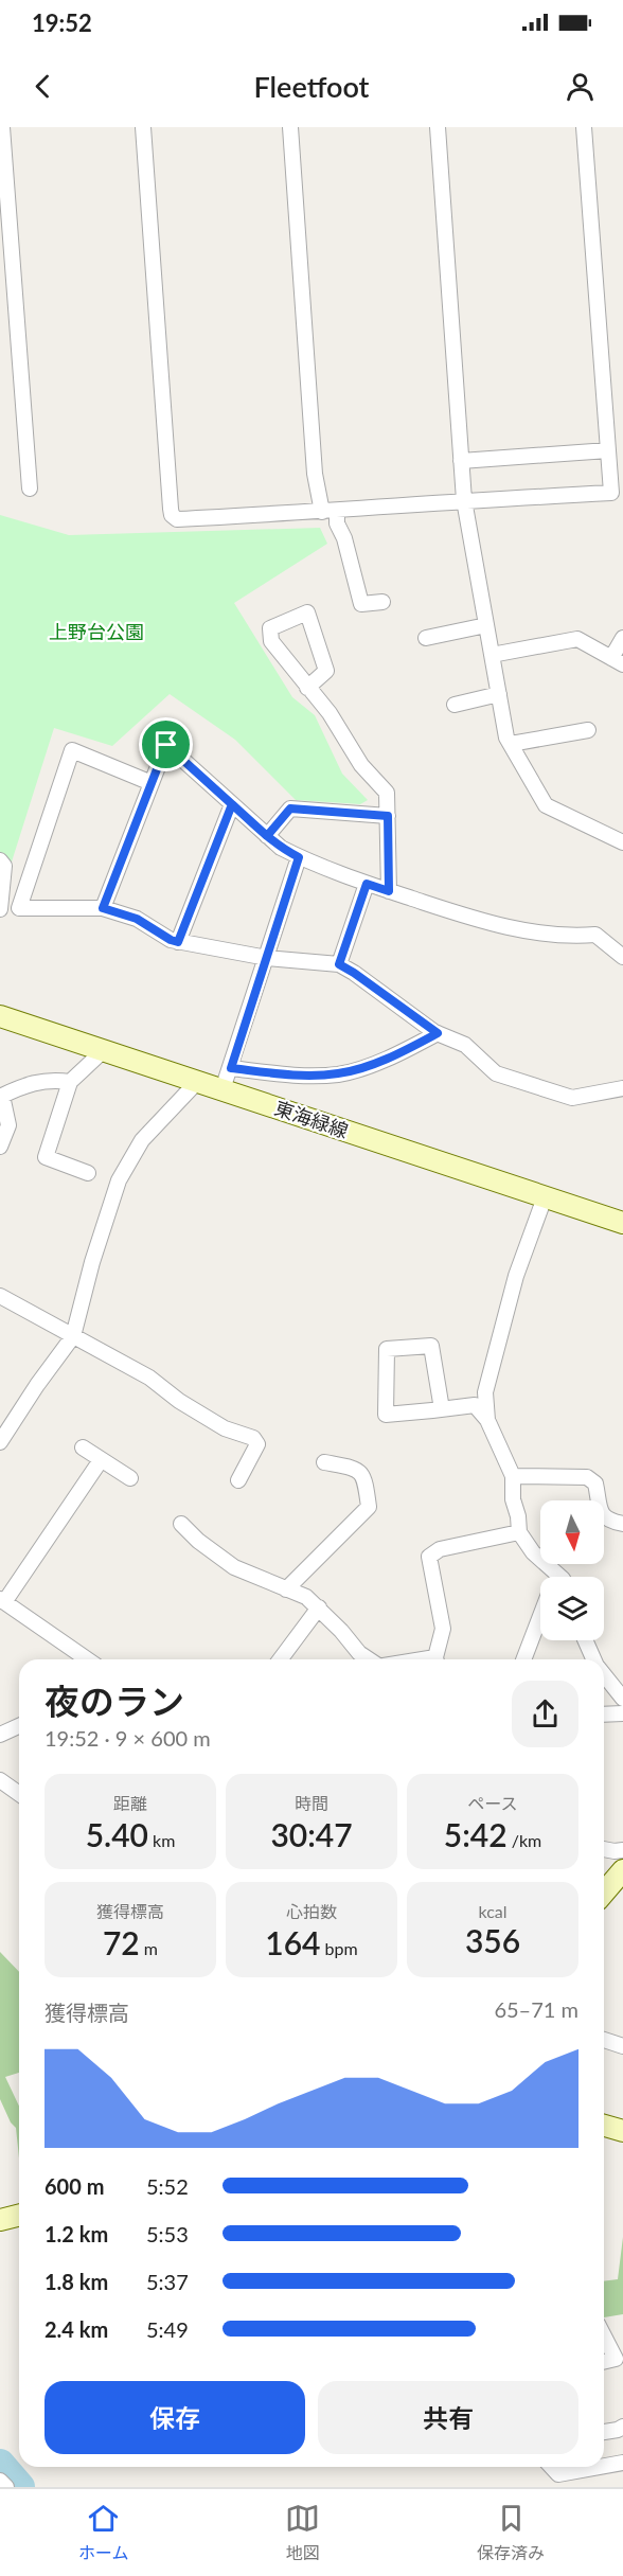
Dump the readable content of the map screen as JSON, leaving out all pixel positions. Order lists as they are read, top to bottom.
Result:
{
  "streets": {
    "main road": ["東海緑線"]
  },
  "parks": ["上野台公園"],
  "north": "bottom",
  "page": {
    "status": "19:52",
    "header": "Fleetfoot",
    "heading": ["夜のラン", "19:52 · 9 × 600 m"],
    "stats": [
      ["距離", "5.40 km"],
      ["時間", "30:47"],
      ["ペース", "5:42 /km"],
      ["獲得標高", "72 m"],
      ["心拍数", "164 bpm"],
      ["kcal", "356"]
    ],
    "chart": ["獲得標高", "65–71 m"],
    "list": [
      {
        "name": "600 m",
        "note": "5:52"
      },
      {
        "name": "1.2 km",
        "note": "5:53"
      },
      {
        "name": "1.8 km",
        "note": "5:37"
      },
      {
        "name": "2.4 km",
        "note": "5:49"
      }
    ],
    "buttons": ["保存", "共有"],
    "tabs": ["ホーム", "地図", "保存済み"]
  }
}
